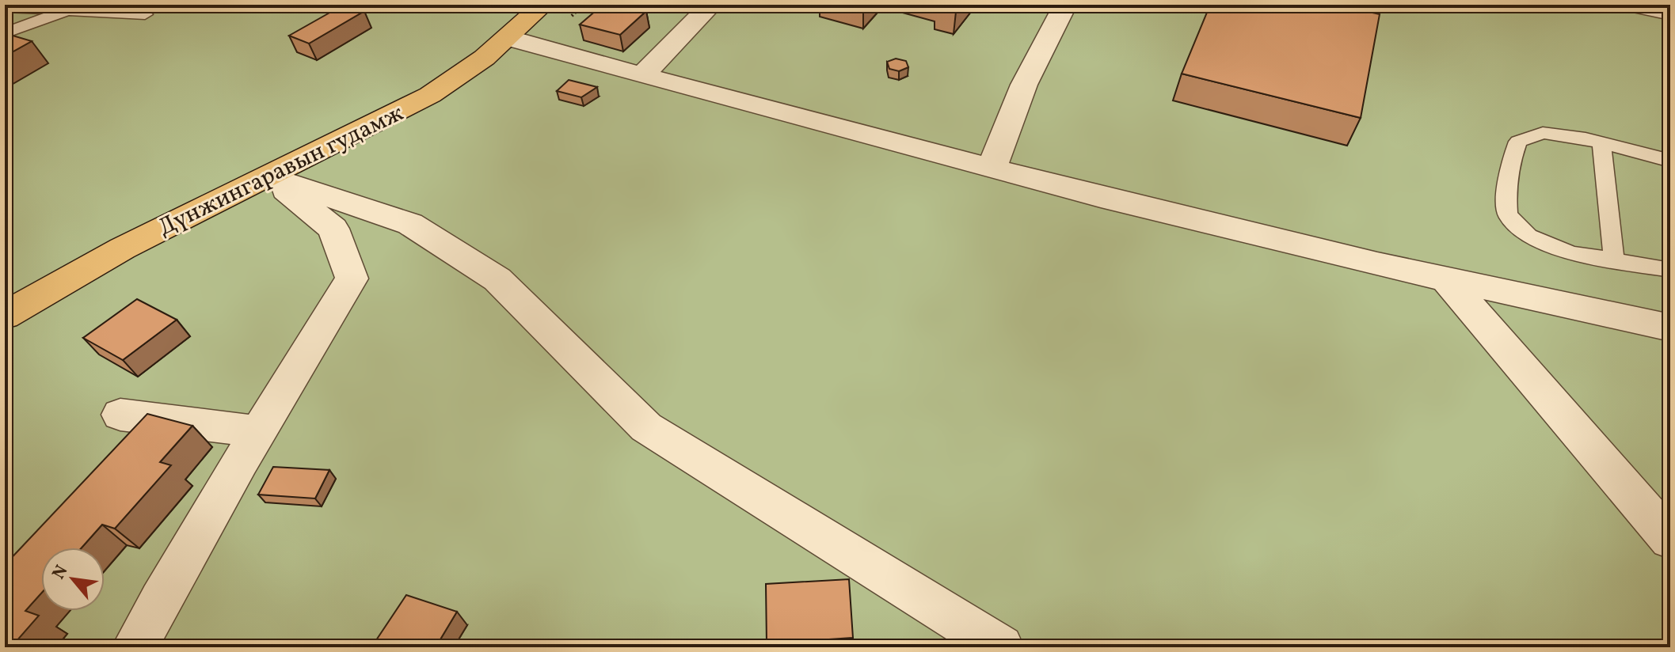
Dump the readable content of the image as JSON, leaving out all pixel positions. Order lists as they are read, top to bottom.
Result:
{
  "streets": {
    "main road": ["Дүнжингаравын гудамж"]
  },
  "north": "top left"
}
